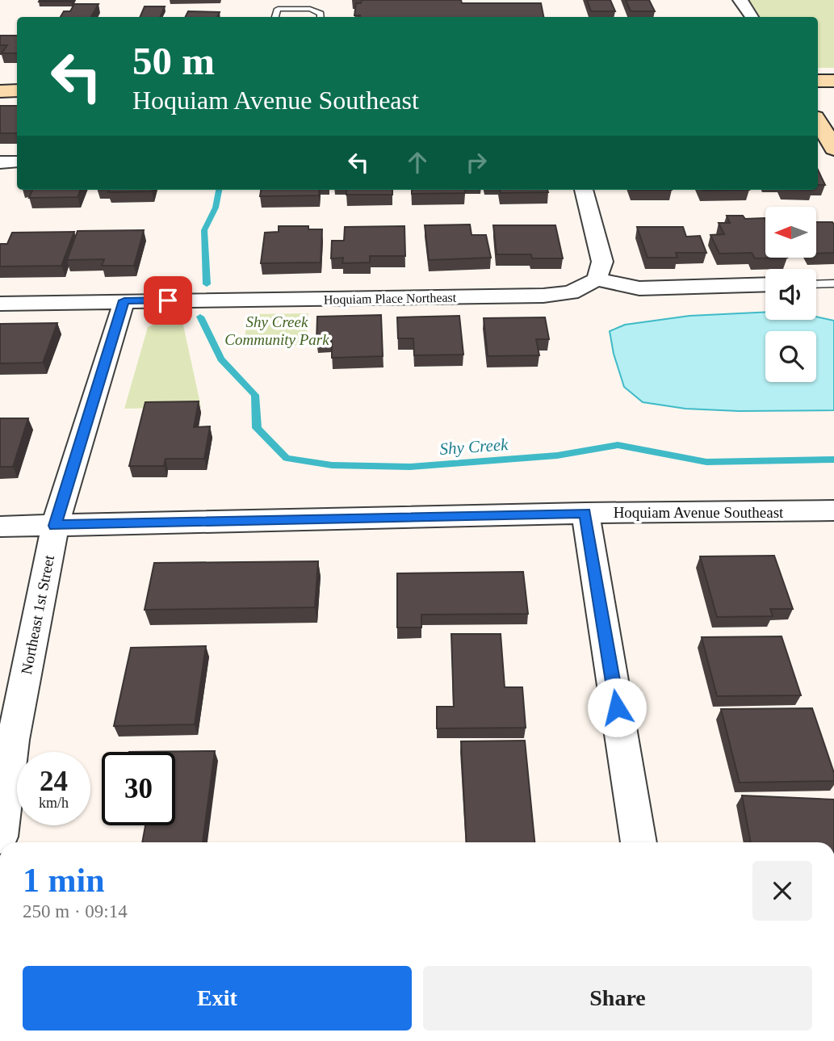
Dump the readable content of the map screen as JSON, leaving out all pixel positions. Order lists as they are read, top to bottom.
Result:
{
  "streets": {
    "street": ["Hoquiam Place Northeast", "Hoquiam Avenue Southeast", "Northeast 1st Street"]
  },
  "crossings": [
    ["Hoquiam Place Northeast", "Northeast 1st Street"],
    ["Hoquiam Avenue Southeast", "Northeast 1st Street"]
  ],
  "water": ["Shy Creek"],
  "parks": ["Shy Creek Community Park"],
  "north": "left",
  "page": {
    "turn": ["50 m", "Hoquiam Avenue Southeast"],
    "speed": "24 km/h",
    "limit": "30",
    "heading": ["1 min", "250 m · 09:14"],
    "buttons": ["Exit", "Share"]
  }
}
